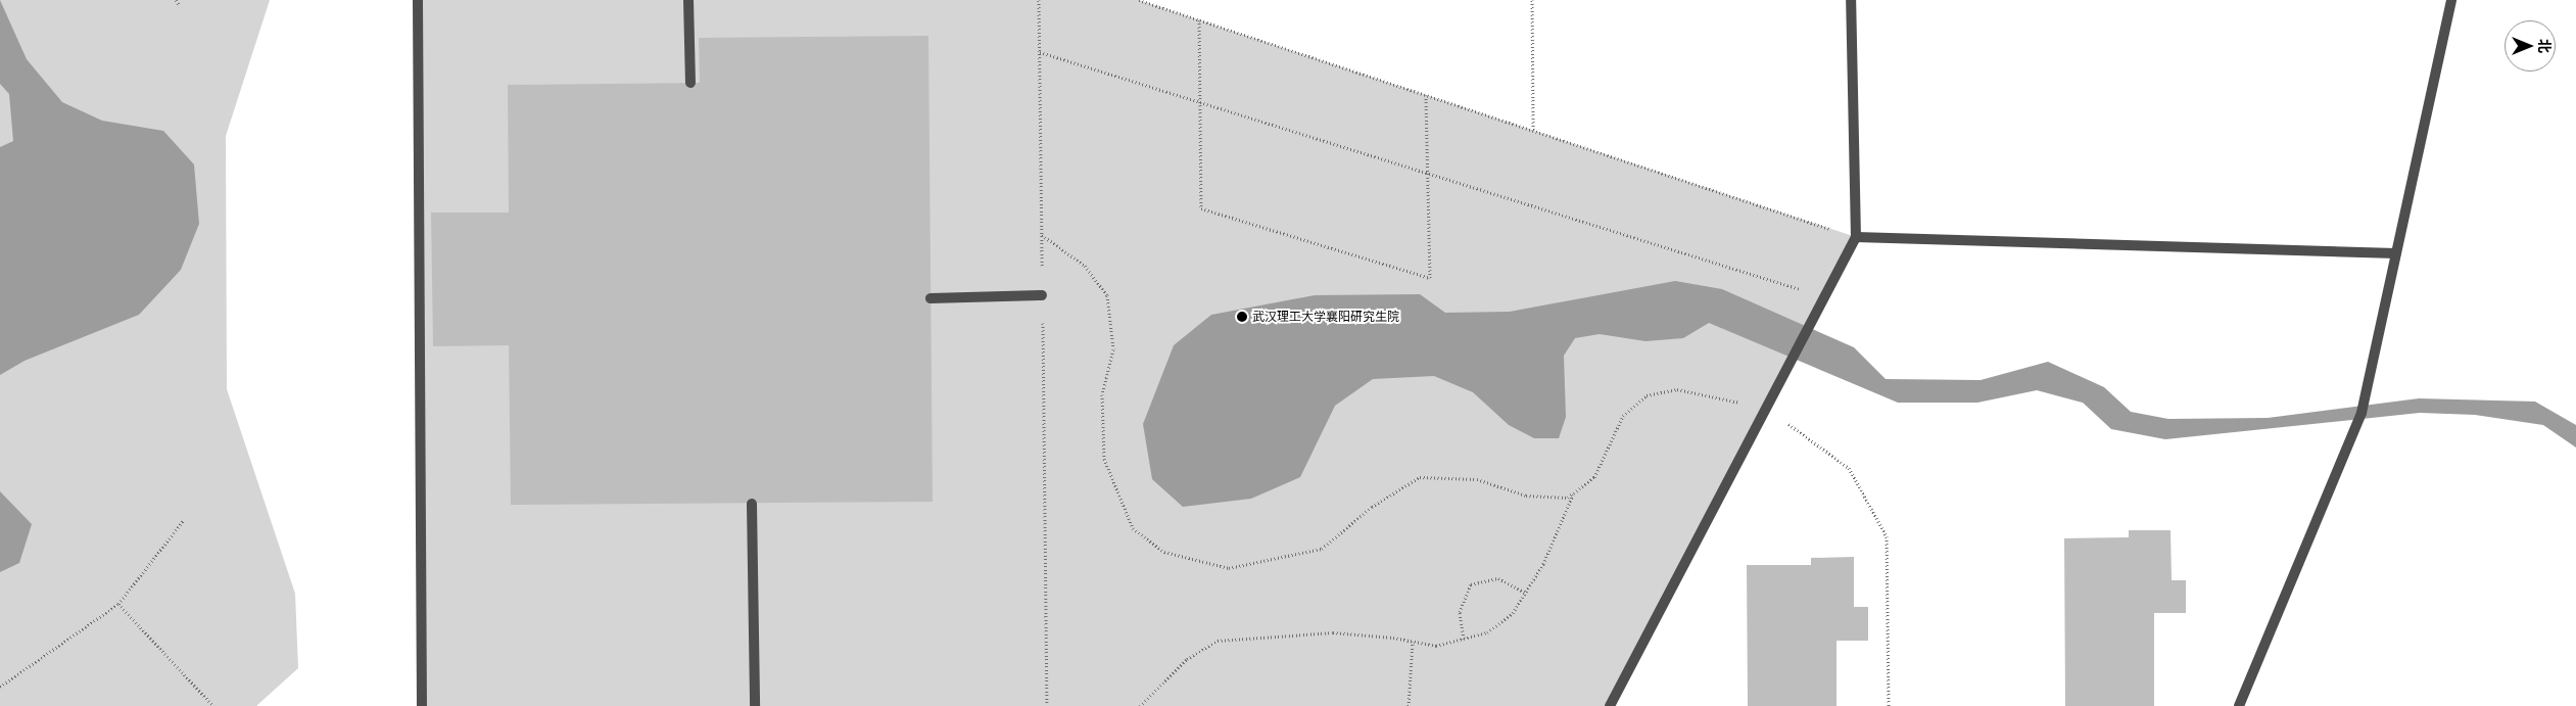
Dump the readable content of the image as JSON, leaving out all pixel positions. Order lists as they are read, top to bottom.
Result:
{
  "places": ["武汉理工大学襄阳研究生院"],
  "north": "right"
}
